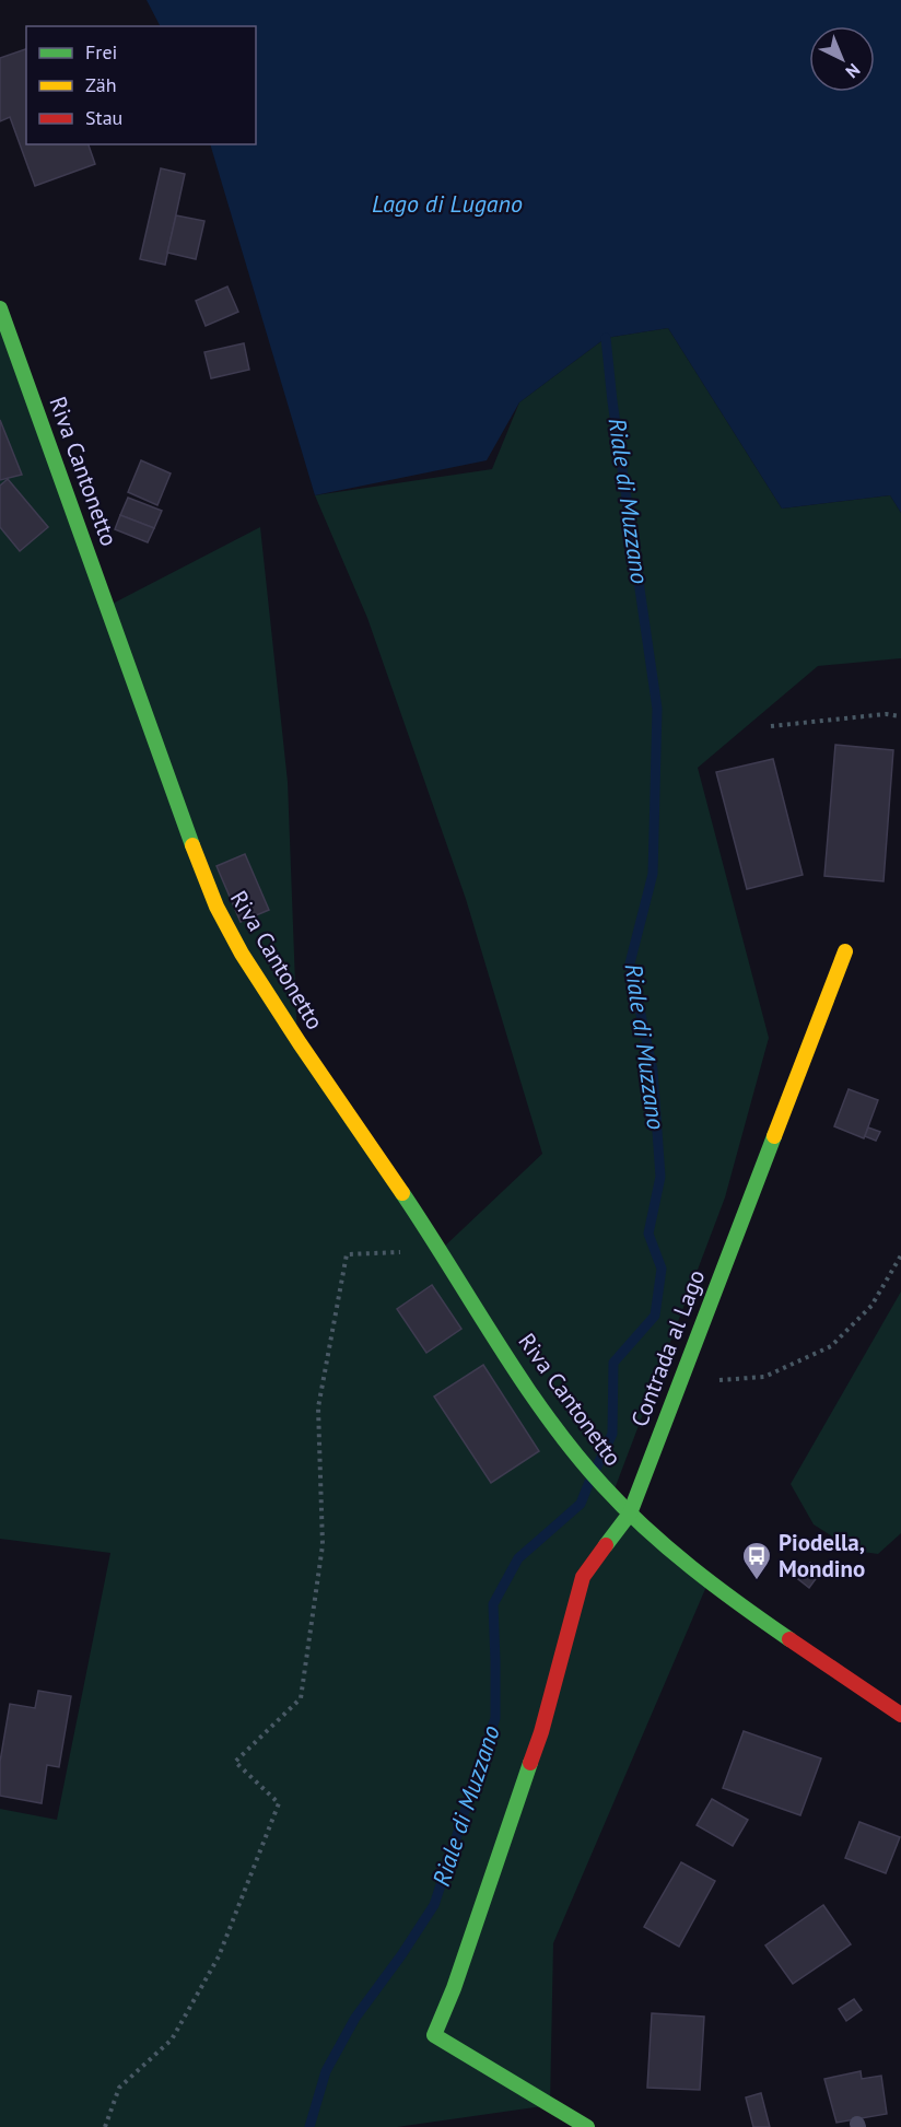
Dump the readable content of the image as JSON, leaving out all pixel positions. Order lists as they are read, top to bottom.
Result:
{
  "streets": {
    "main road": ["Riva Cantonetto", "Contrada al Lago"]
  },
  "crossings": [
    ["Riva Cantonetto", "Contrada al Lago"]
  ],
  "water": ["Lago di Lugano", "Riale di Muzzano"],
  "places": {
    "bus stop": ["Piodella, Mondino"]
  },
  "legend": ["Frei", "Zäh", "Stau"],
  "north": "bottom right"
}
